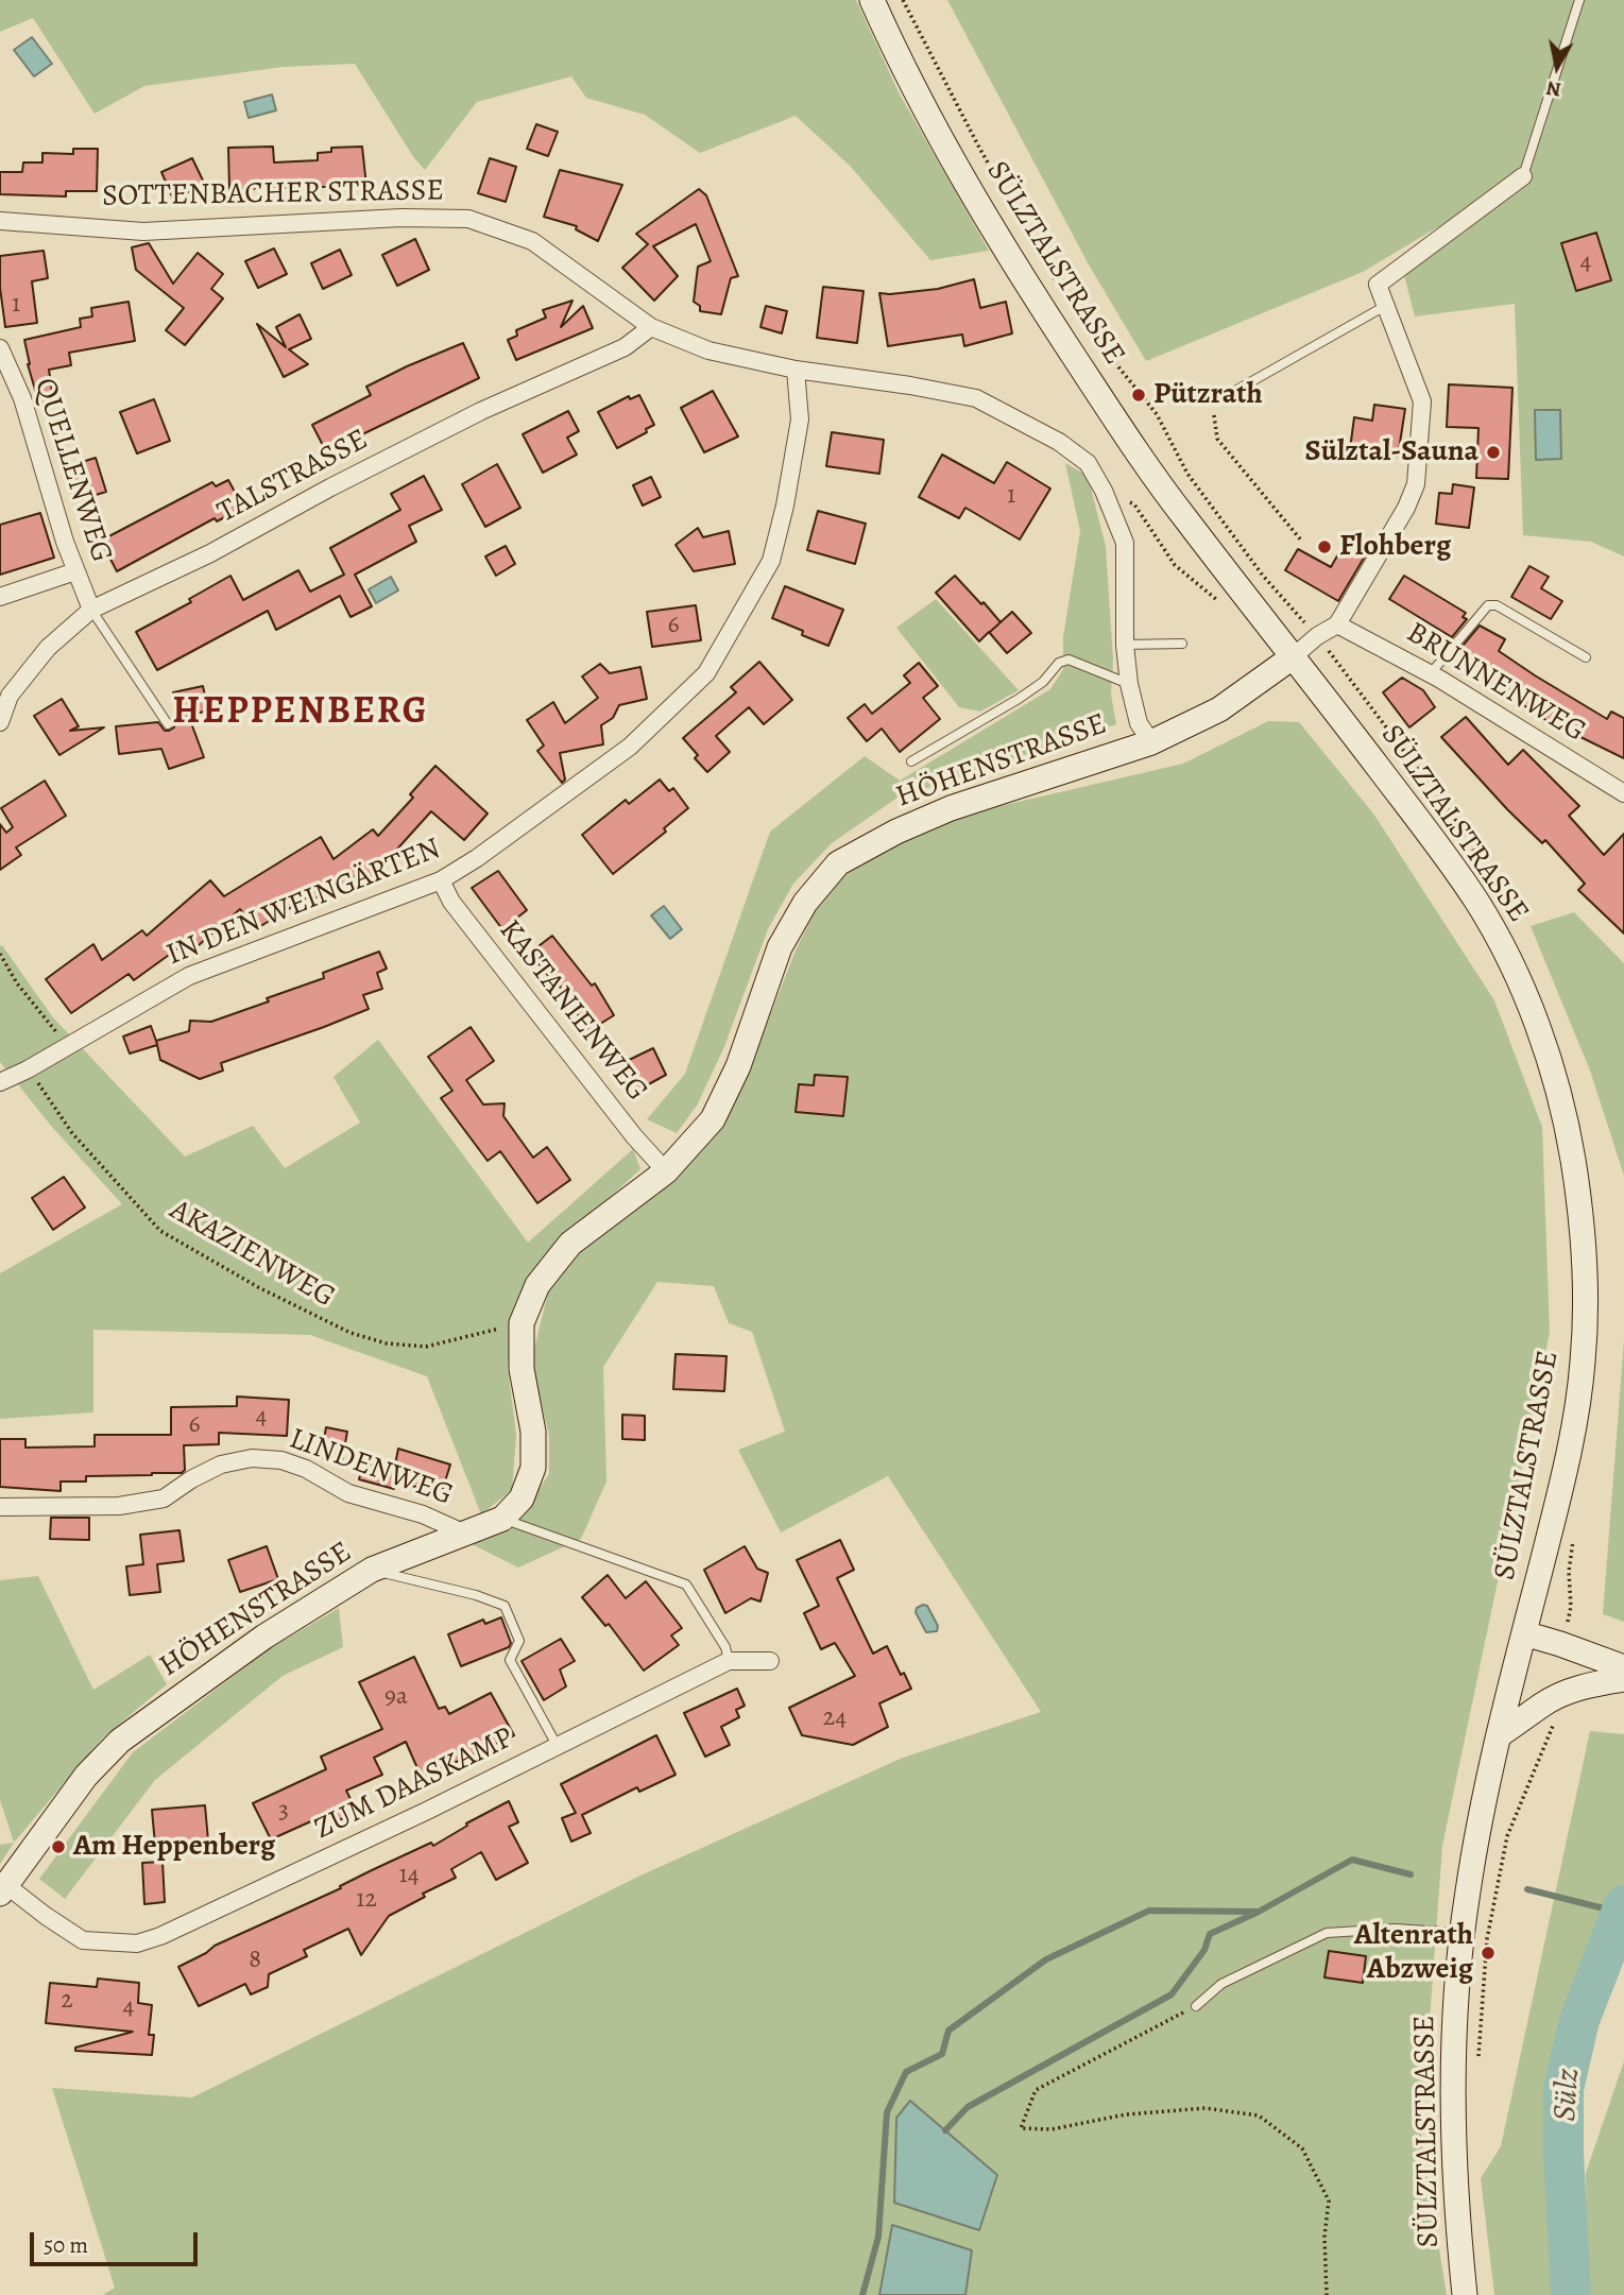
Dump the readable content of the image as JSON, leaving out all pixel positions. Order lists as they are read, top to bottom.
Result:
{
  "streets": {
    "main road": ["SÜLZTALSTRASSE", "HÖHENSTRASSE"],
    "street": [
      "SOTTENBACHER STRASSE",
      "QUELLENWEG",
      "TALSTRASSE",
      "BRUNNENWEG",
      "IN DEN WEINGÄRTEN",
      "KASTANIENWEG",
      "LINDENWEG",
      "ZUM DAASKAMP"
    ],
    "path": ["AKAZIENWEG"]
  },
  "crossings": [
    ["SOTTENBACHER STRASSE", "TALSTRASSE"],
    ["SOTTENBACHER STRASSE", "HÖHENSTRASSE"],
    ["SOTTENBACHER STRASSE", "IN DEN WEINGÄRTEN"],
    ["SÜLZTALSTRASSE", "HÖHENSTRASSE"],
    ["QUELLENWEG", "TALSTRASSE"],
    ["HÖHENSTRASSE", "KASTANIENWEG"],
    ["HÖHENSTRASSE", "AKAZIENWEG"],
    ["HÖHENSTRASSE", "LINDENWEG"],
    ["HÖHENSTRASSE", "ZUM DAASKAMP"],
    ["IN DEN WEINGÄRTEN", "KASTANIENWEG"],
    ["IN DEN WEINGÄRTEN", "AKAZIENWEG"]
  ],
  "districts": ["HEPPENBERG"],
  "water": ["Sülz"],
  "places": [
    "Pützrath",
    "Sülztal-Sauna",
    "Flohberg",
    "Am Heppenberg",
    "Altenrath Abzweig"
  ],
  "house_numbers": [
    "4",
    "1",
    "1",
    "6",
    "4",
    "6",
    "9a",
    "24",
    "3",
    "14",
    "12",
    "8",
    "2",
    "4"
  ],
  "scale_bar": "50 m",
  "north": "bottom"
}
